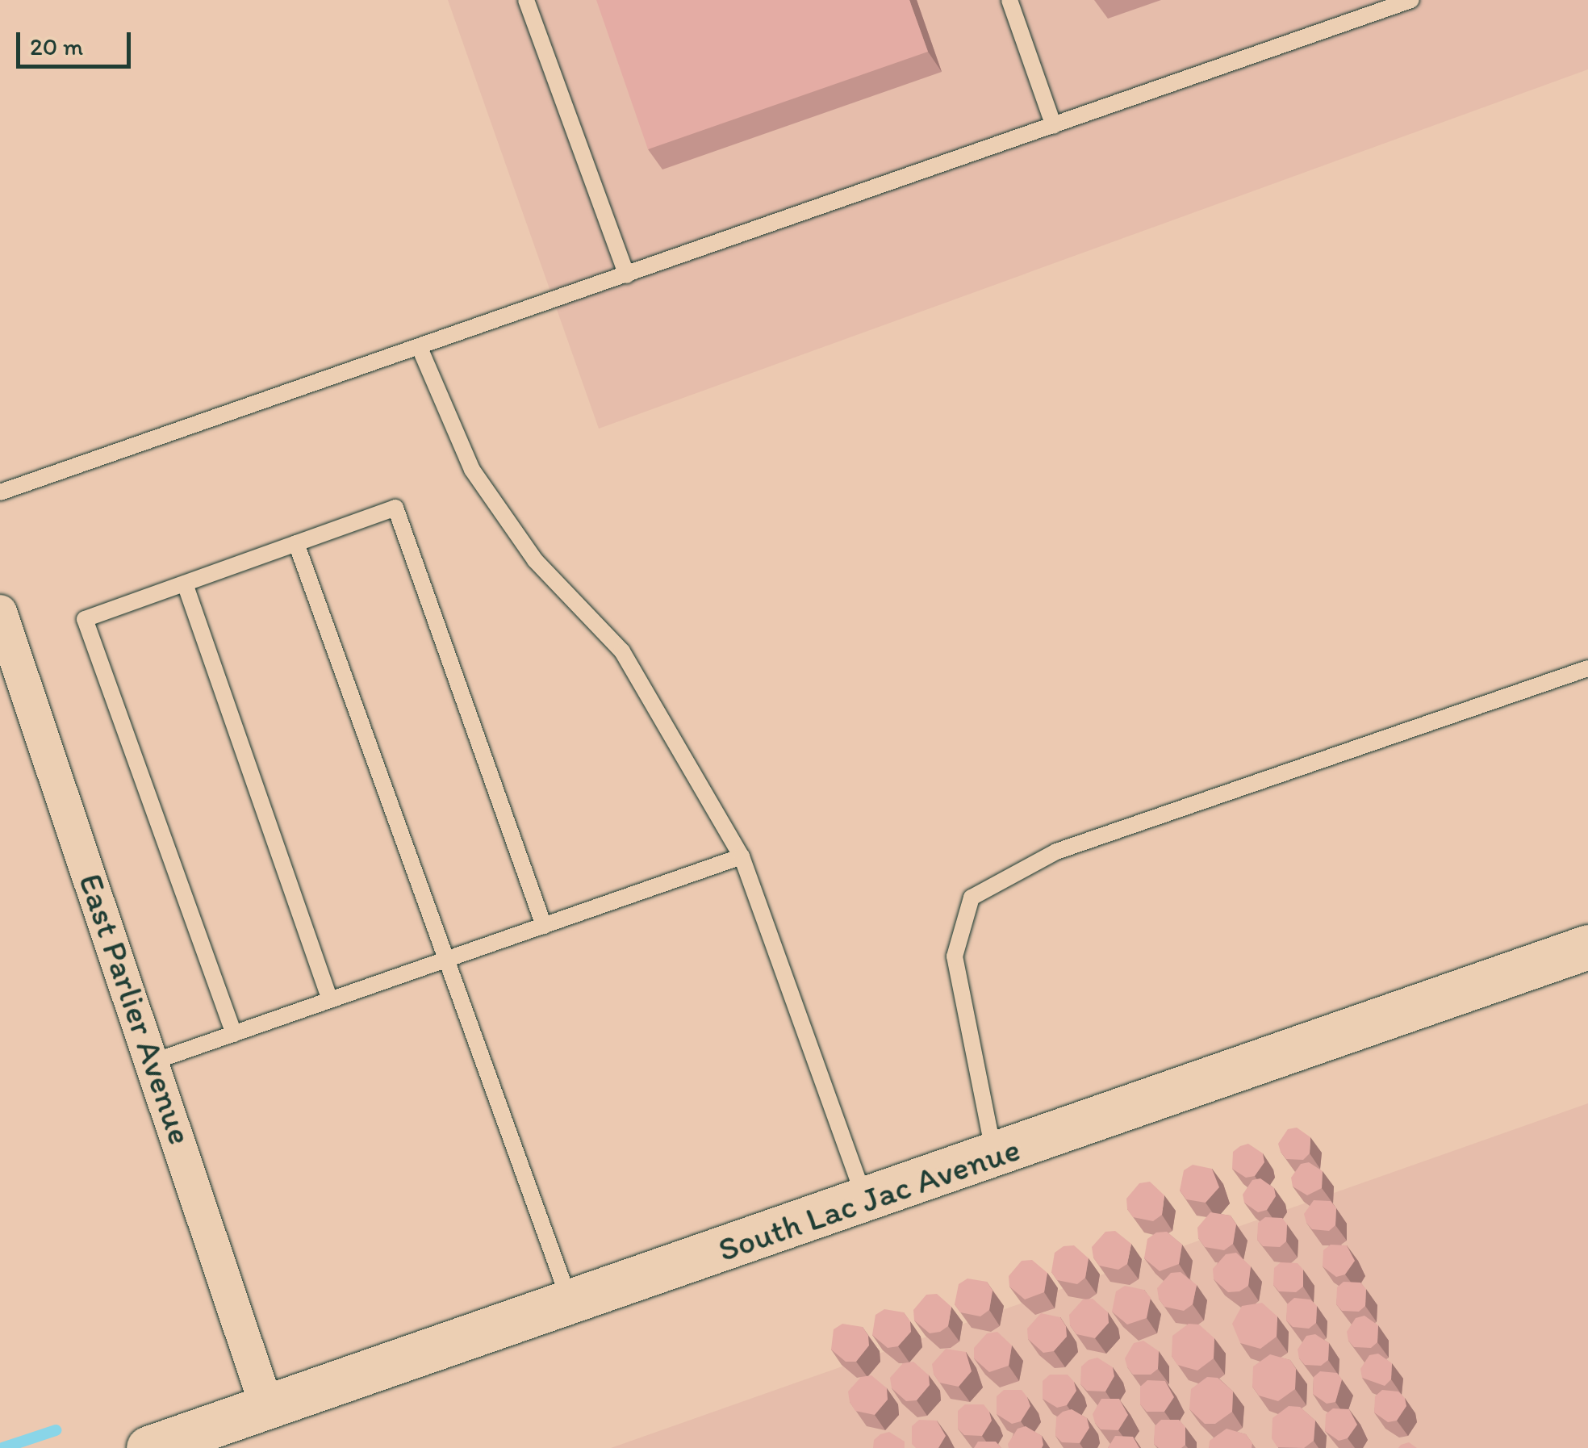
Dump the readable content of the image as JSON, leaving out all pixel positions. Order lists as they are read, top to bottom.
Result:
{
  "streets": {
    "street": ["East Parlier Avenue", "South Lac Jac Avenue"]
  },
  "crossings": [
    ["East Parlier Avenue", "South Lac Jac Avenue"]
  ],
  "scale_bar": "20 m"
}
